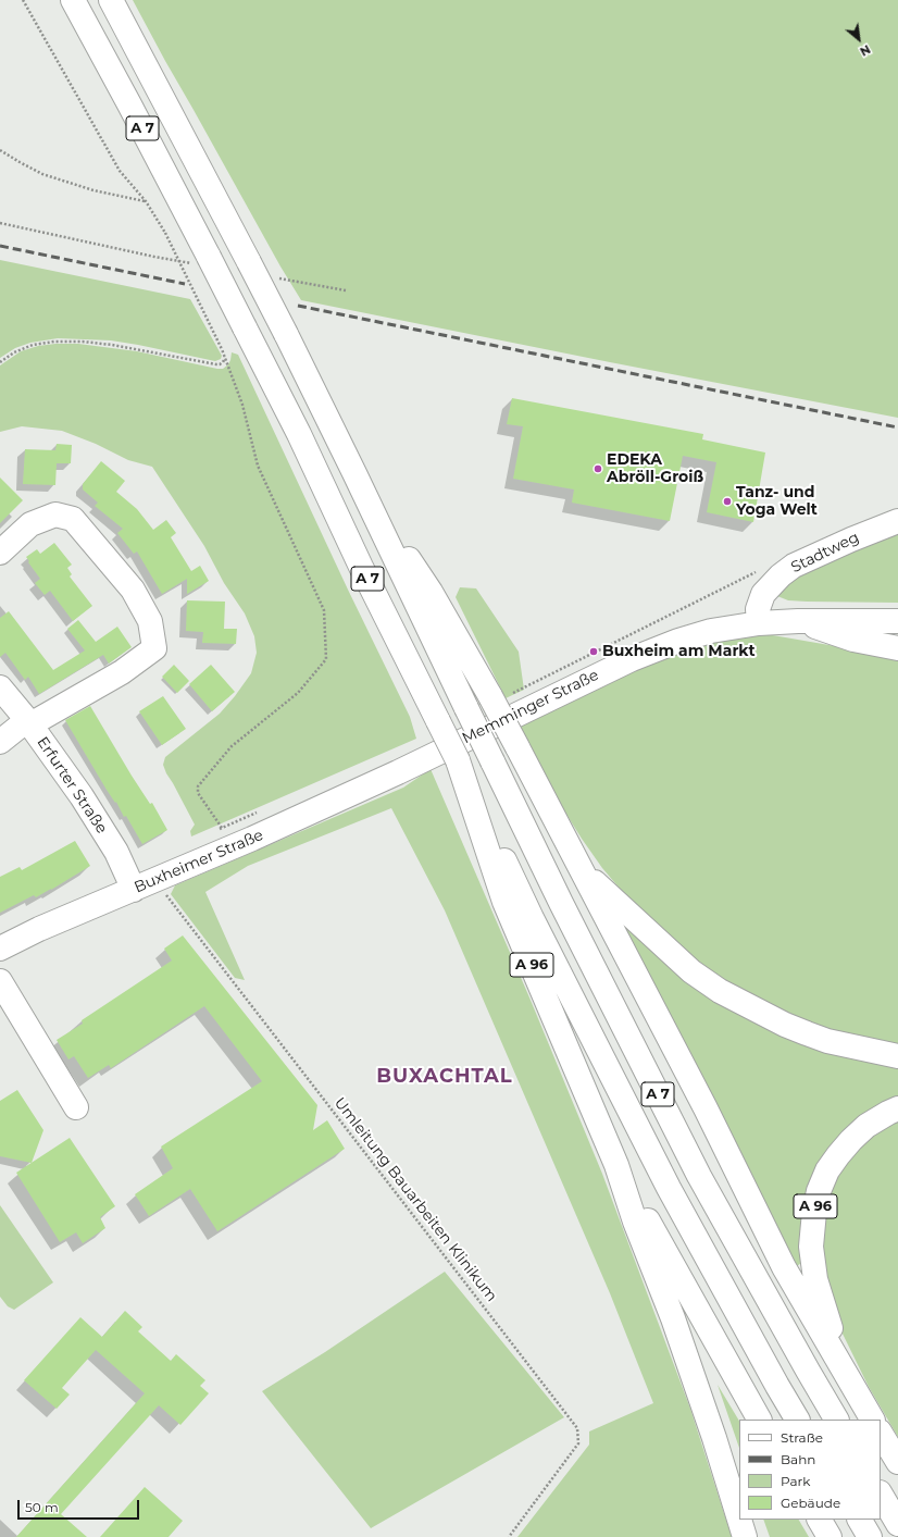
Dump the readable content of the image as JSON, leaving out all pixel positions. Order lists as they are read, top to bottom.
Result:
{
  "streets": {
    "main road": [
      "A 7",
      "Stadtweg",
      "Memminger Straße",
      "Erfurter Straße",
      "Buxheimer Straße",
      "A 96"
    ],
    "path": ["Umleitung Bauarbeiten Klinikum"]
  },
  "crossings": [
    ["A 7", "A 96"],
    ["Stadtweg", "Memminger Straße"],
    ["Memminger Straße", "Buxheimer Straße"],
    ["Erfurter Straße", "Buxheimer Straße"],
    ["Buxheimer Straße", "Umleitung Bauarbeiten Klinikum"]
  ],
  "districts": ["BUXACHTAL"],
  "places": ["EDEKA Abröll-Groiß", "Tanz- und Yoga Welt", "Buxheim am Markt"],
  "legend": [
    "Straße",
    "Bahn",
    "Park",
    "Gebäude"
  ],
  "scale_bar": "50 m",
  "north": "bottom right"
}
